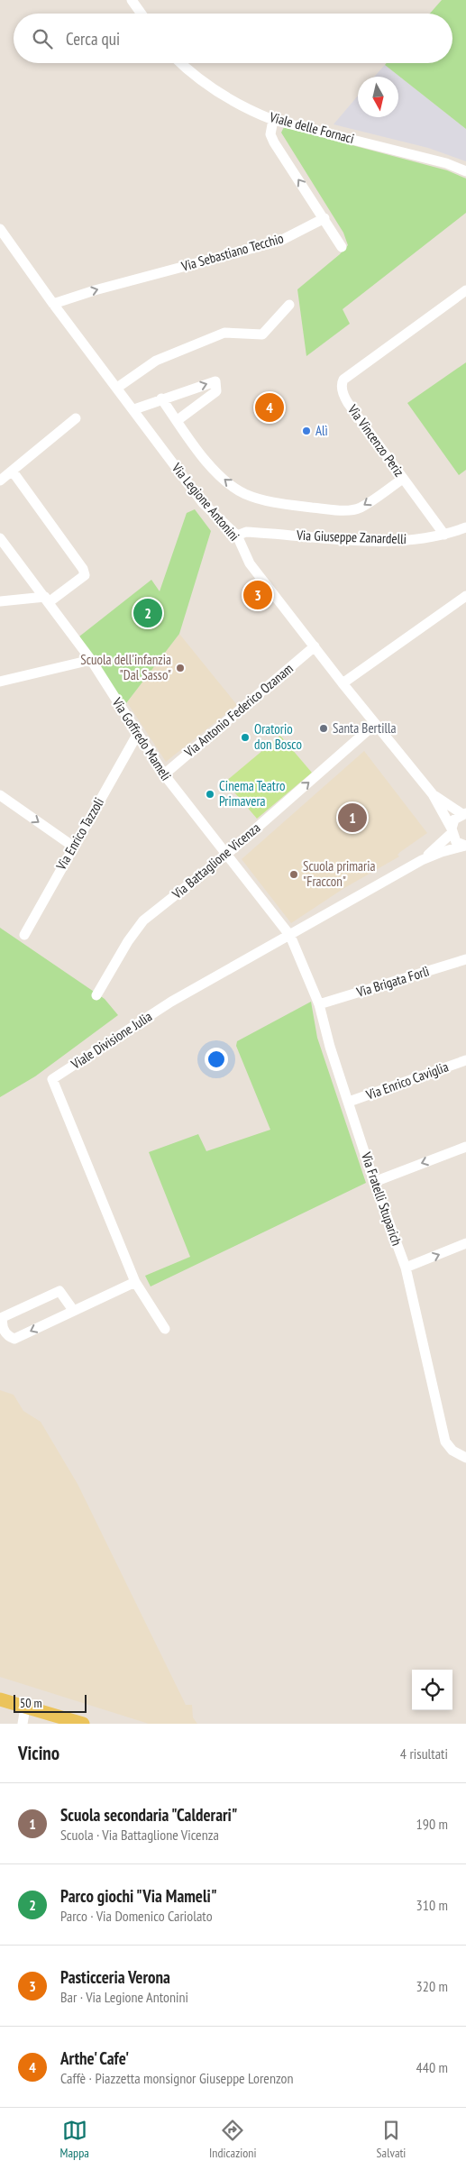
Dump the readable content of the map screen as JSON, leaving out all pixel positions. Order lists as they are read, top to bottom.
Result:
{
  "streets": {
    "street": [
      "Viale delle Fornaci",
      "Via Sebastiano Tecchio",
      "Via Vincenzo Periz",
      "Via Legione Antonini",
      "Via Giuseppe Zanardelli",
      "Via Antonio Federico Ozanam",
      "Via Goffredo Mameli",
      "Via Enrico Tazzoli",
      "Via Battaglione Vicenza",
      "Via Brigata Forlì",
      "Viale Divisione Julia",
      "Via Enrico Caviglia",
      "Via Fratelli Stuparich"
    ]
  },
  "crossings": [
    ["Via Sebastiano Tecchio", "Via Legione Antonini"],
    ["Via Vincenzo Periz", "Via Giuseppe Zanardelli"],
    ["Via Legione Antonini", "Via Giuseppe Zanardelli"],
    ["Via Legione Antonini", "Via Antonio Federico Ozanam"],
    ["Via Legione Antonini", "Via Battaglione Vicenza"],
    ["Via Legione Antonini", "Viale Divisione Julia"],
    ["Via Antonio Federico Ozanam", "Via Goffredo Mameli"],
    ["Via Goffredo Mameli", "Via Enrico Tazzoli"],
    ["Via Goffredo Mameli", "Via Battaglione Vicenza"],
    ["Via Goffredo Mameli", "Viale Divisione Julia"],
    ["Via Goffredo Mameli", "Via Fratelli Stuparich"],
    ["Via Brigata Forlì", "Via Fratelli Stuparich"],
    ["Viale Divisione Julia", "Via Fratelli Stuparich"],
    ["Via Enrico Caviglia", "Via Fratelli Stuparich"]
  ],
  "one_way": ["Via Battaglione Vicenza"],
  "places": [
    "Alì",
    "Scuola dell'infanzia \"Dal Sasso\"",
    "Santa Bertilla",
    "Oratorio don Bosco",
    "Cinema Teatro Primavera",
    "Scuola primaria \"Fraccon\""
  ],
  "scale_bar": "50 m",
  "north": "bottom",
  "page": {
    "search": "Cerca qui",
    "pins": [
      "4",
      "3",
      "2",
      "1"
    ],
    "scale": "50 m",
    "heading": ["Vicino", "4 risultati"],
    "list": [
      {
        "mark": "1",
        "name": "Scuola secondaria \"Calderari\"",
        "note": "Scuola · Via Battaglione Vicenza",
        "value": "190 m"
      },
      {
        "mark": "2",
        "name": "Parco giochi \"Via Mameli\"",
        "note": "Parco · Via Domenico Cariolato",
        "value": "310 m"
      },
      {
        "mark": "3",
        "name": "Pasticceria Verona",
        "note": "Bar · Via Legione Antonini",
        "value": "320 m"
      },
      {
        "mark": "4",
        "name": "Arthe' Cafe'",
        "note": "Caffè · Piazzetta monsignor Giuseppe Lorenzon",
        "value": "440 m"
      }
    ],
    "nav": ["Mappa", "Indicazioni", "Salvati"]
  }
}
